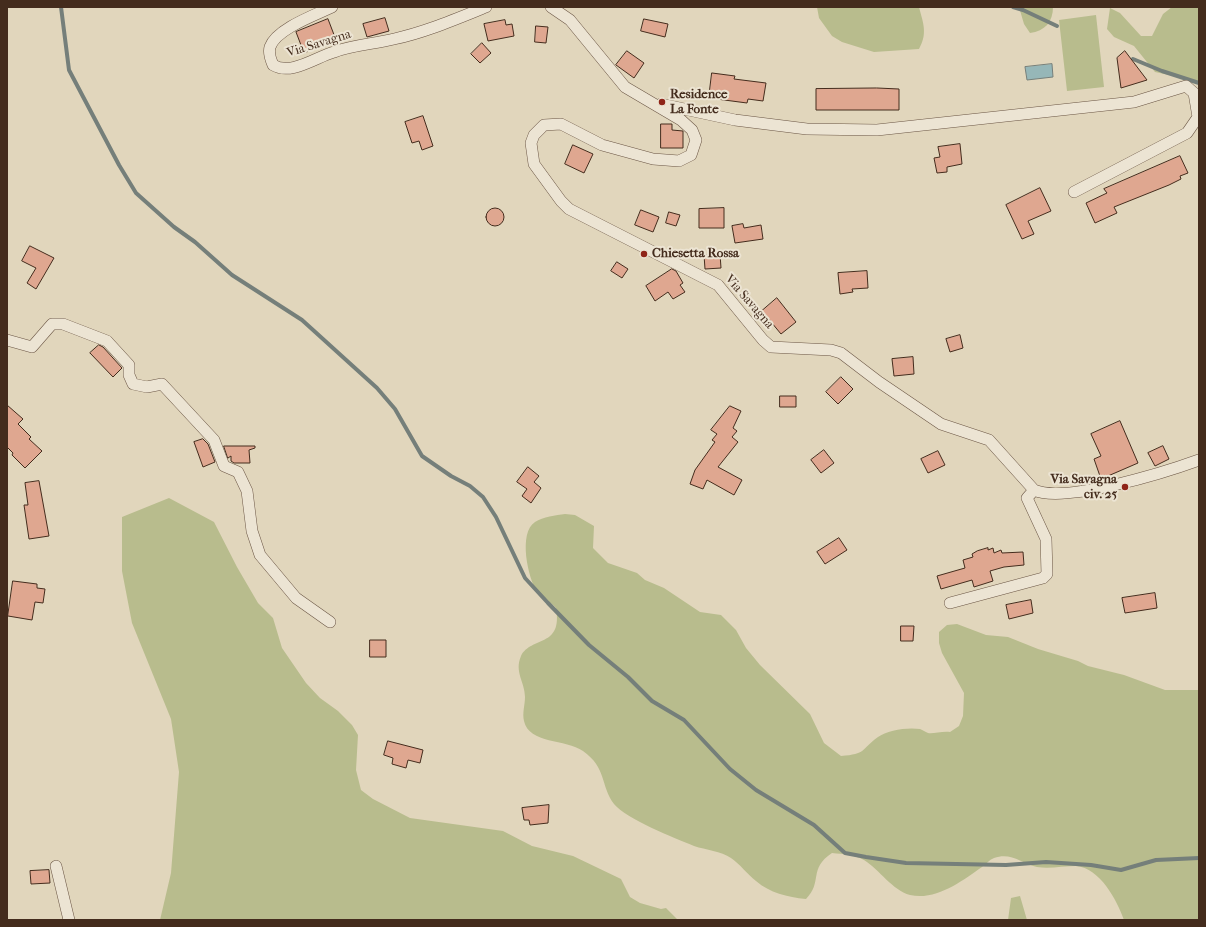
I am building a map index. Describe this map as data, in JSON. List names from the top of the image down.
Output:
{
  "streets": {
    "street": ["Via Savagna"]
  },
  "places": ["Residence La Fonte", "Chiesetta Rossa", "Via Savagna civ. 25"]
}
